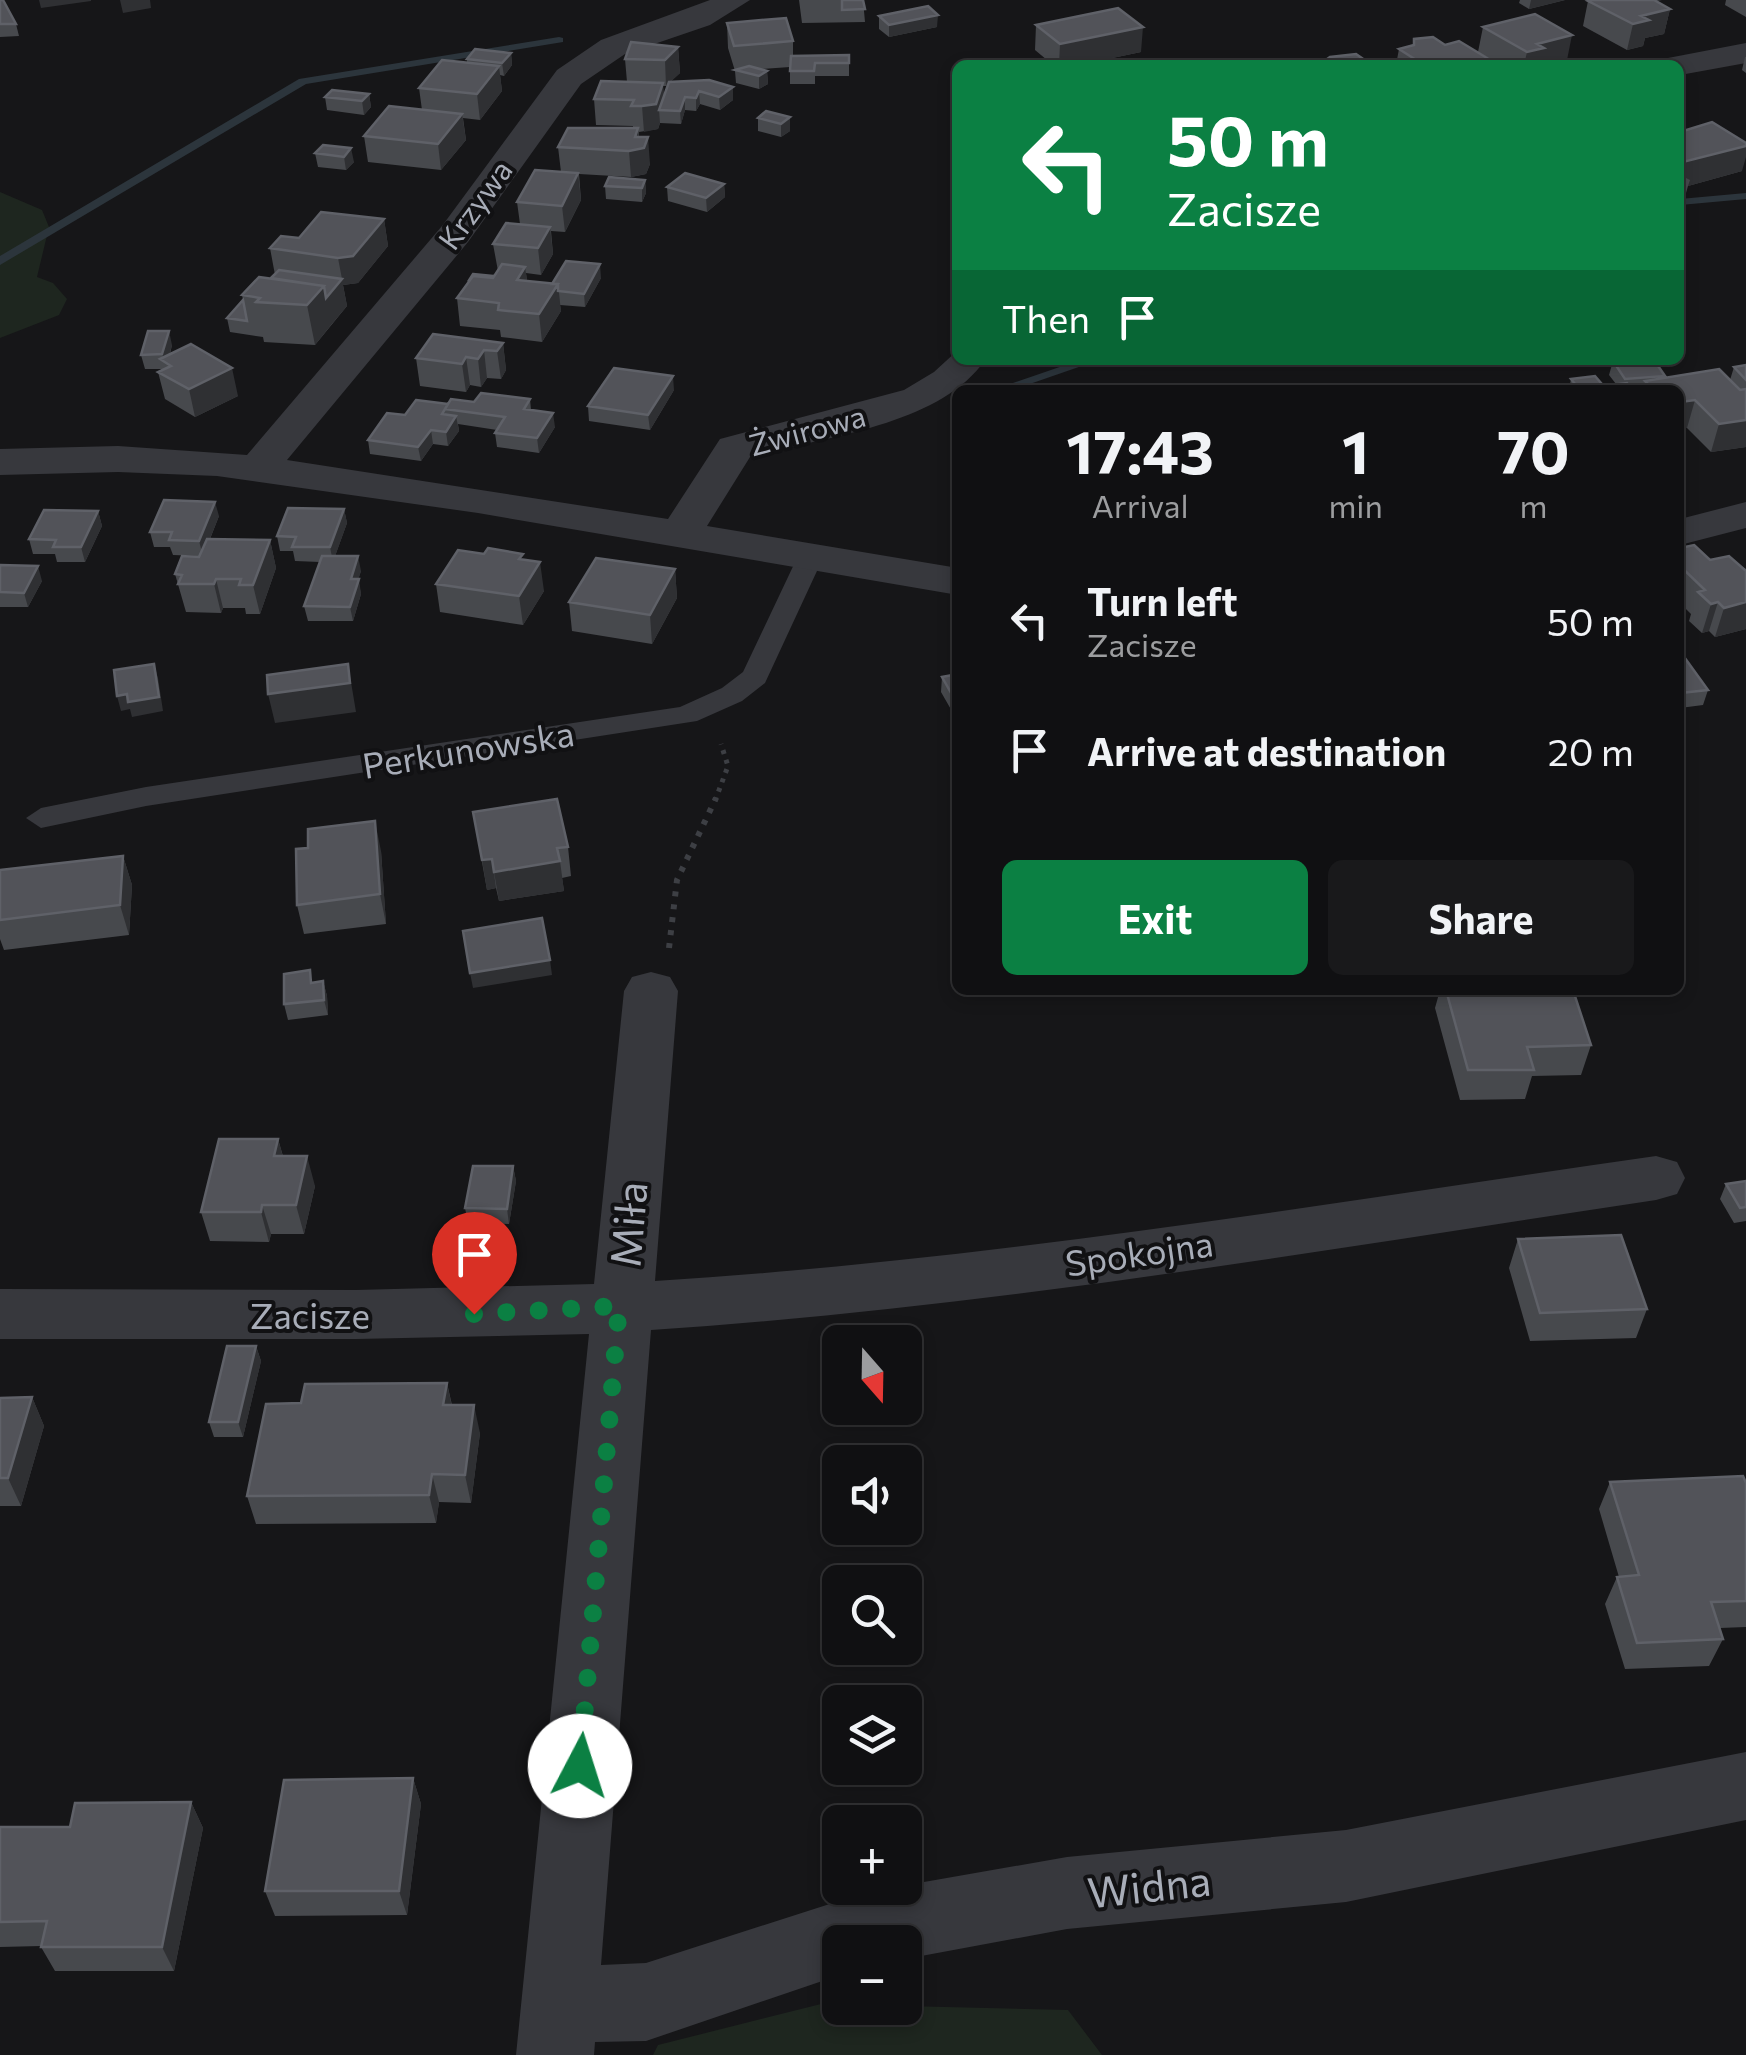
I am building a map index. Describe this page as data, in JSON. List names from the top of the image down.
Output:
{
  "streets": {
    "street": [
      "Krzywa",
      "Żwirowa",
      "Miła",
      "Spokojna",
      "Zacisze",
      "Widna"
    ],
    "lane": ["Perkunowska"]
  },
  "crossings": [
    ["Miła", "Spokojna"],
    ["Miła", "Zacisze"],
    ["Miła", "Widna"],
    ["Spokojna", "Zacisze"]
  ],
  "north": "bottom",
  "page": {
    "turn": ["50 m", "Zacisze"],
    "then": "Then",
    "eta": [
      "17:43",
      "Arrival",
      "1",
      "min",
      "70",
      "m"
    ],
    "list": [
      {
        "name": "Turn left",
        "note": "Zacisze",
        "value": "50 m"
      },
      {
        "name": "Arrive at destination",
        "value": "20 m"
      }
    ],
    "buttons": ["Exit", "Share"],
    "map_buttons": ["+", "−"]
  }
}
